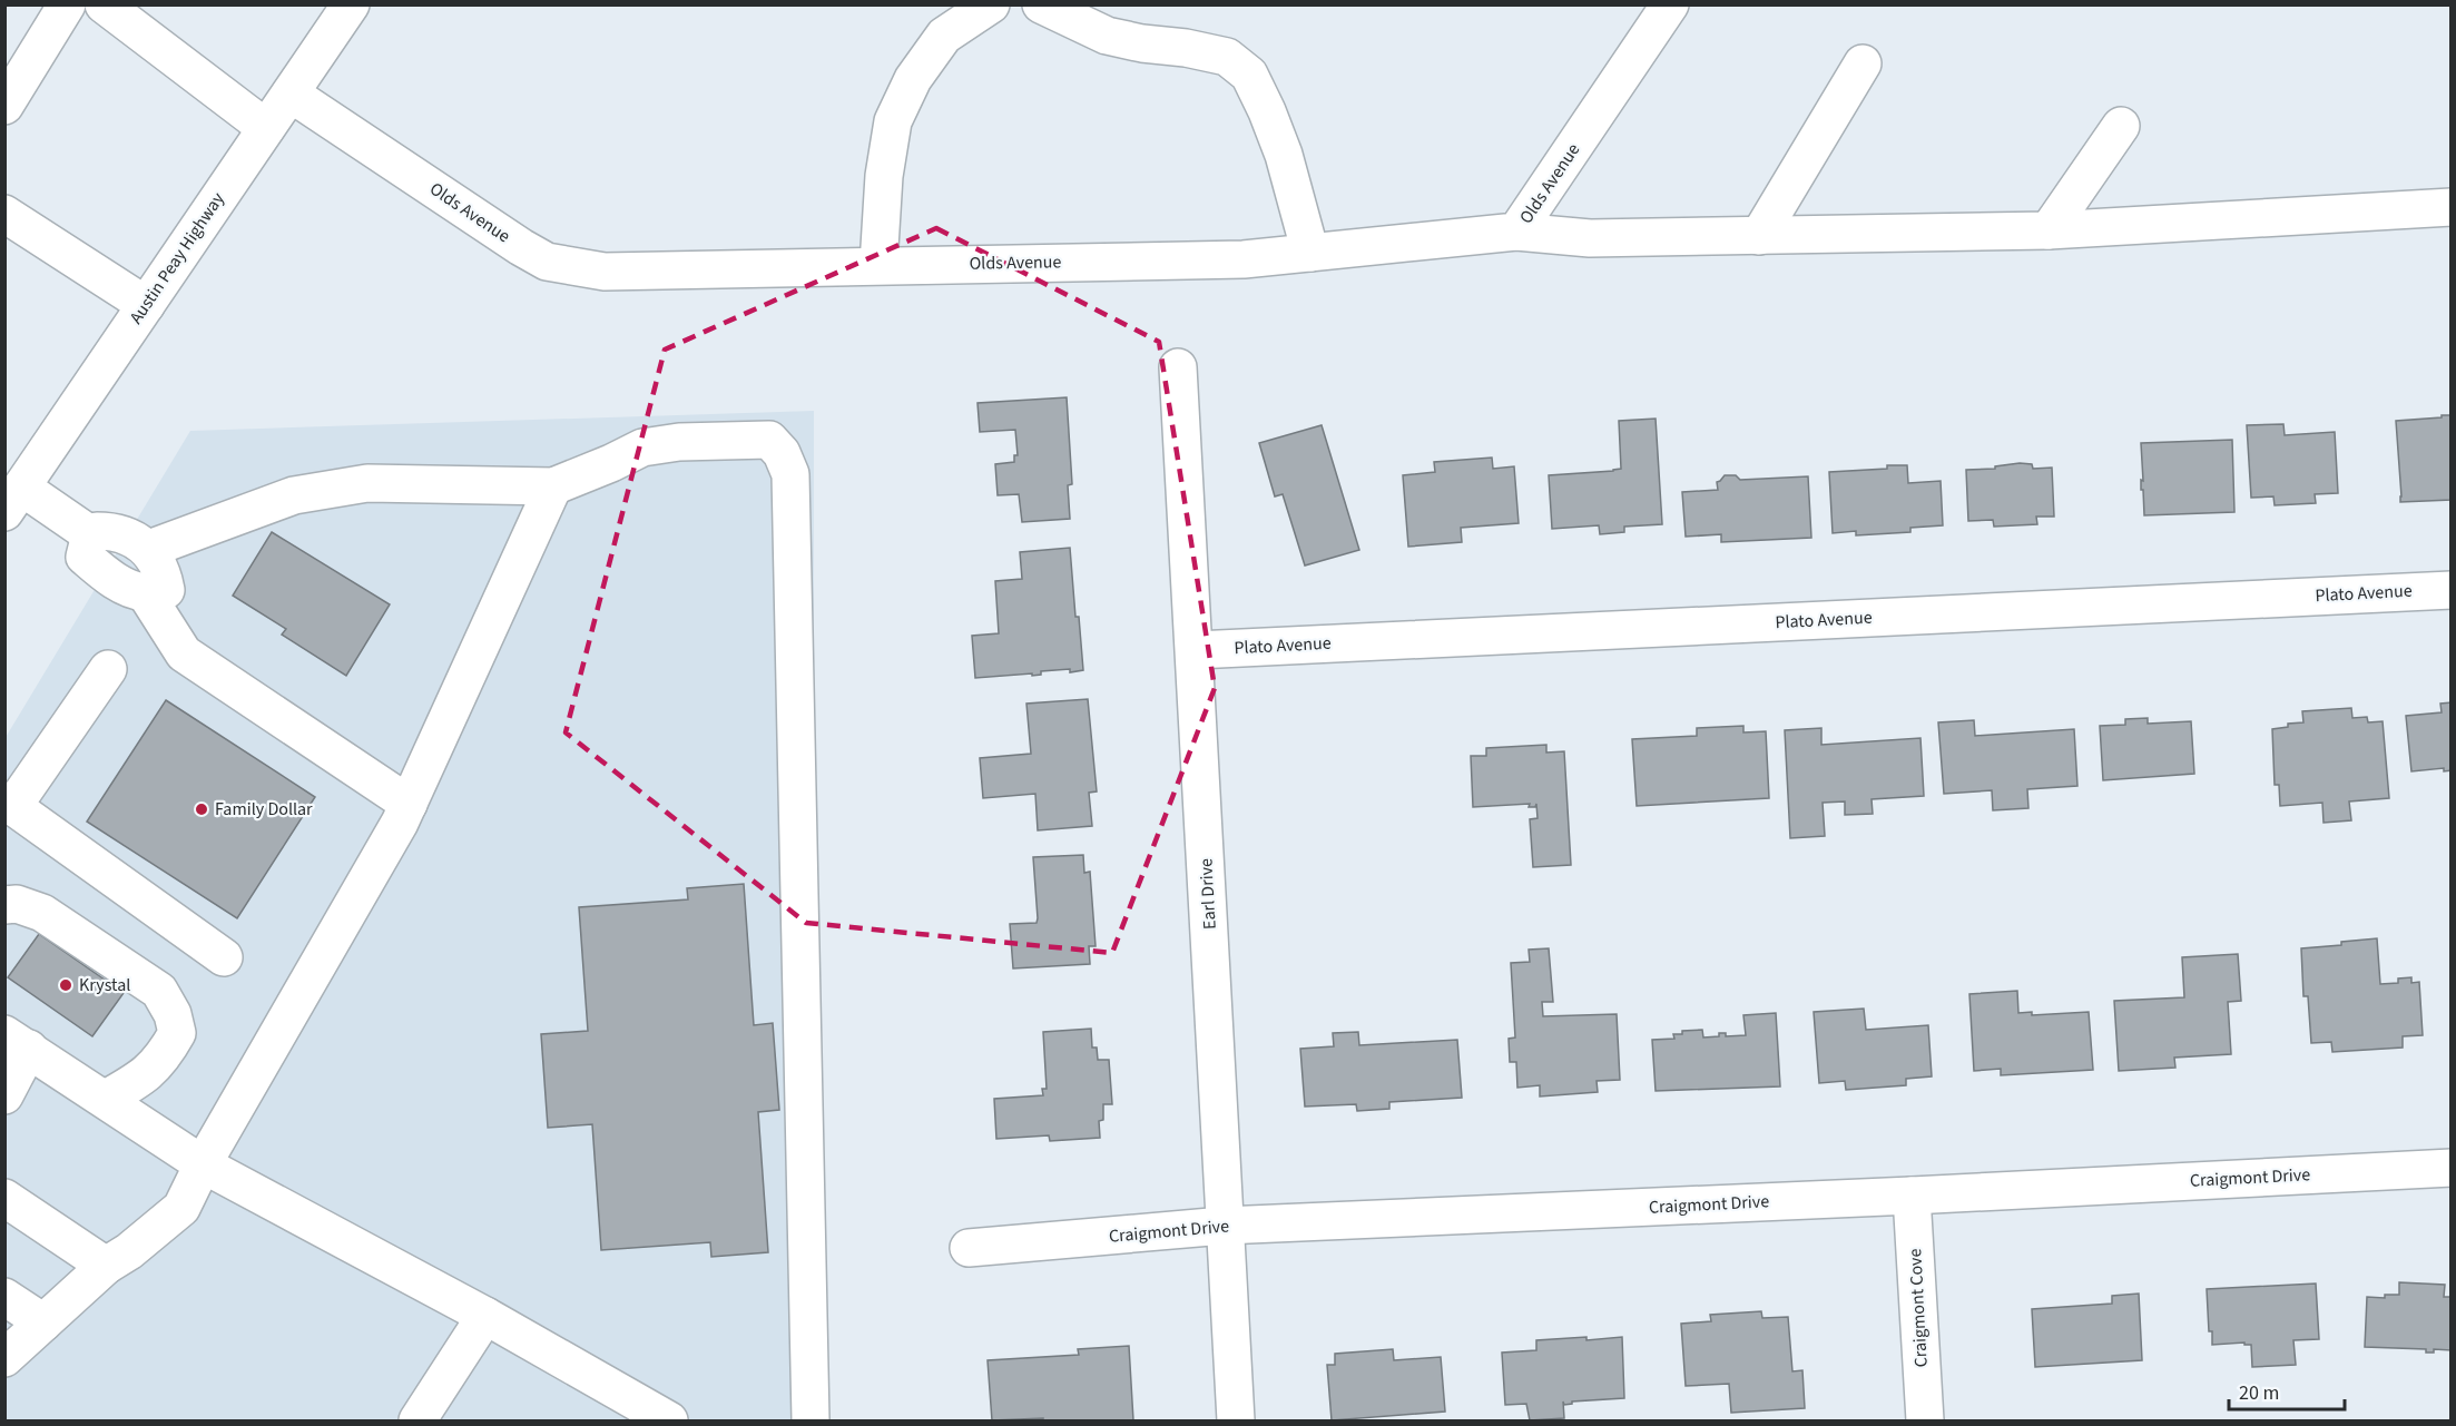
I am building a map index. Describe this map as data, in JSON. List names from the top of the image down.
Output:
{
  "streets": {
    "street": [
      "Olds Avenue",
      "Austin Peay Highway",
      "Plato Avenue",
      "Earl Drive",
      "Craigmont Drive",
      "Craigmont Cove"
    ]
  },
  "crossings": [
    ["Olds Avenue", "Austin Peay Highway"],
    ["Plato Avenue", "Earl Drive"],
    ["Earl Drive", "Craigmont Drive"],
    ["Craigmont Drive", "Craigmont Cove"]
  ],
  "places": ["Family Dollar", "Krystal"],
  "scale_bar": "20 m"
}
